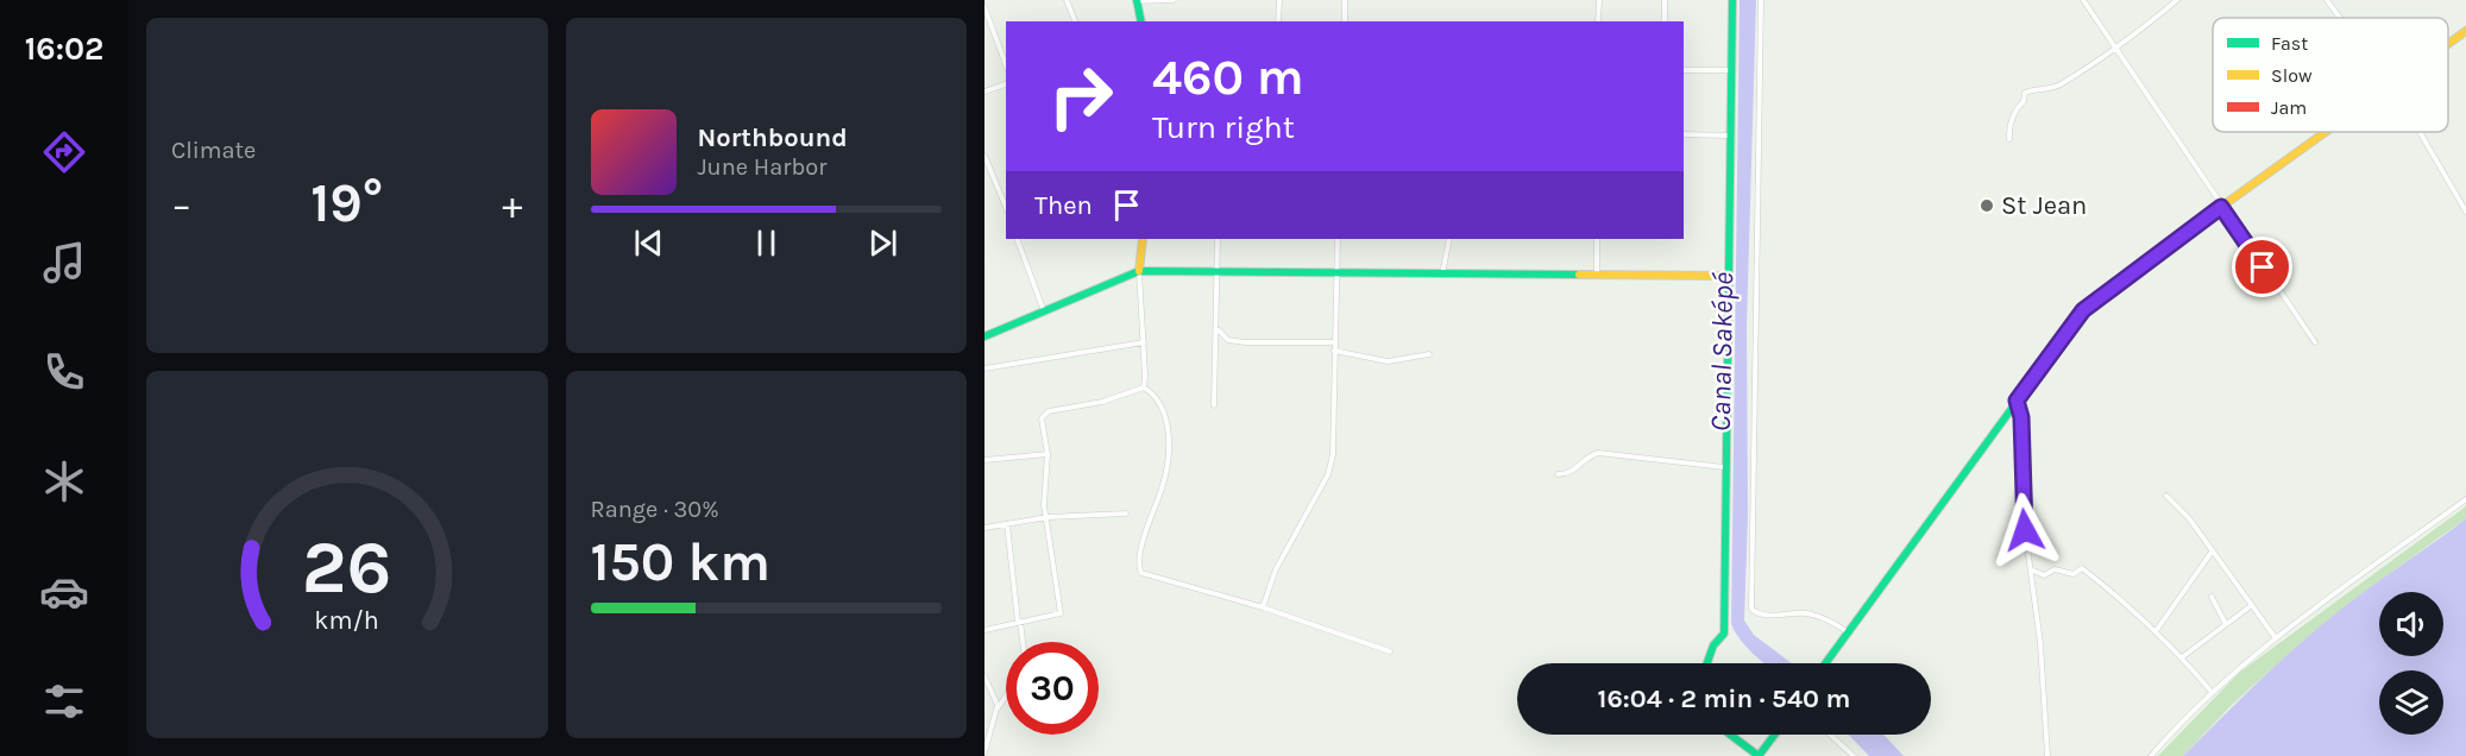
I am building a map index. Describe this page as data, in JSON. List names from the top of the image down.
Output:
{
  "water": ["Canal Saképé"],
  "places": ["St Jean"],
  "legend": ["Fast", "Slow", "Jam"],
  "page": {
    "tabs": "16:02",
    "tile": [
      "Climate",
      ["Range · 30%", "150 km"]
    ],
    "turn": ["460 m", "Turn right"],
    "song": ["Northbound", "June Harbor"],
    "then": "Then",
    "heat": ["−", "19°", "+"],
    "limit": "30",
    "trip": "16:04 · 2 min · 540 m",
    "gauge": ["26", "km/h"]
  }
}
